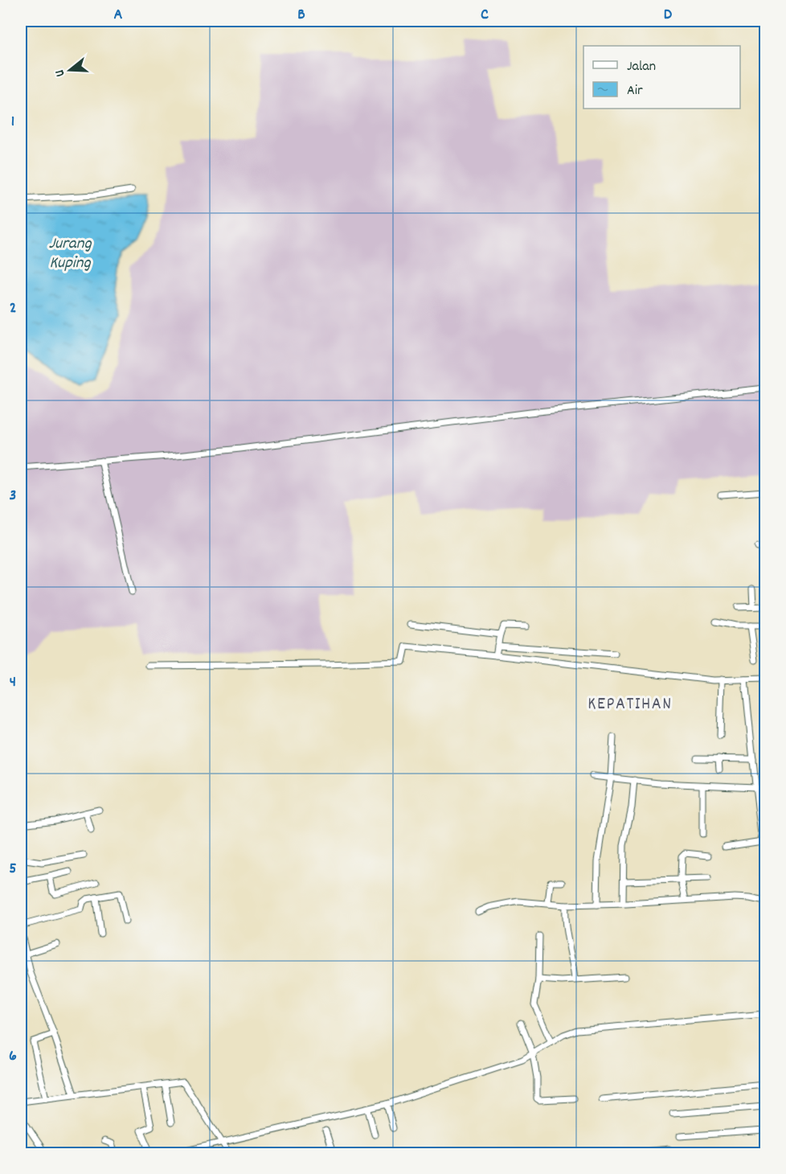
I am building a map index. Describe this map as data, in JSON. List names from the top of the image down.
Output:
{
  "districts": ["KEPATIHAN"],
  "water": ["Jurang Kuping"],
  "legend": ["Jalan", "Air"],
  "north": "left",
  "grid": {
    "columns": [
      "A",
      "B",
      "C",
      "D"
    ],
    "rows": [
      "1",
      "2",
      "3",
      "4",
      "5",
      "6"
    ]
  }
}
